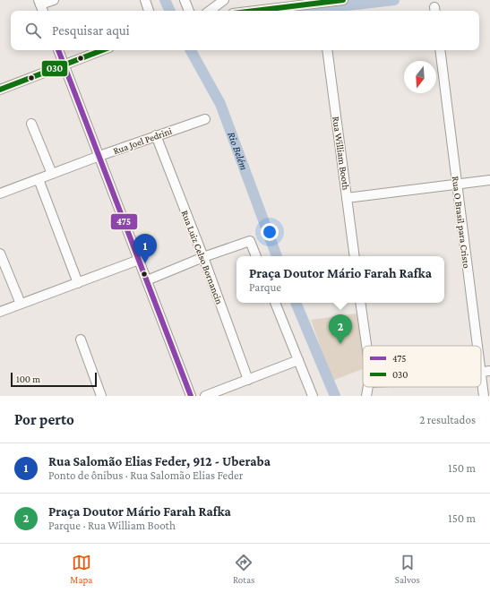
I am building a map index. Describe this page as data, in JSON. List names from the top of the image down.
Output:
{
  "streets": {
    "street": [
      "Rua Joel Pedrini",
      "Rua William Booth",
      "Rua O Brasil para Cristo",
      "Rua Luiz Celso Bornancin"
    ]
  },
  "crossings": [
    ["Rua Joel Pedrini", "Rua Luiz Celso Bornancin"]
  ],
  "water": ["Rio Belém"],
  "lines": ["transit line 030", "transit line 475"],
  "legend": ["475", "030"],
  "scale_bar": "100 m",
  "north": "bottom",
  "page": {
    "search": "Pesquisar aqui",
    "pins": ["1", "2"],
    "popup": ["Praça Doutor Mário Farah Rafka", "Parque"],
    "scale": "100 m",
    "heading": ["Por perto", "2 resultados"],
    "list": [
      {
        "mark": "1",
        "name": "Rua Salomão Elias Feder, 912 - Uberaba",
        "note": "Ponto de ônibus · Rua Salomão Elias Feder",
        "value": "150 m"
      },
      {
        "mark": "2",
        "name": "Praça Doutor Mário Farah Rafka",
        "note": "Parque · Rua William Booth",
        "value": "150 m"
      }
    ],
    "nav": ["Mapa", "Rotas", "Salvos"]
  }
}
